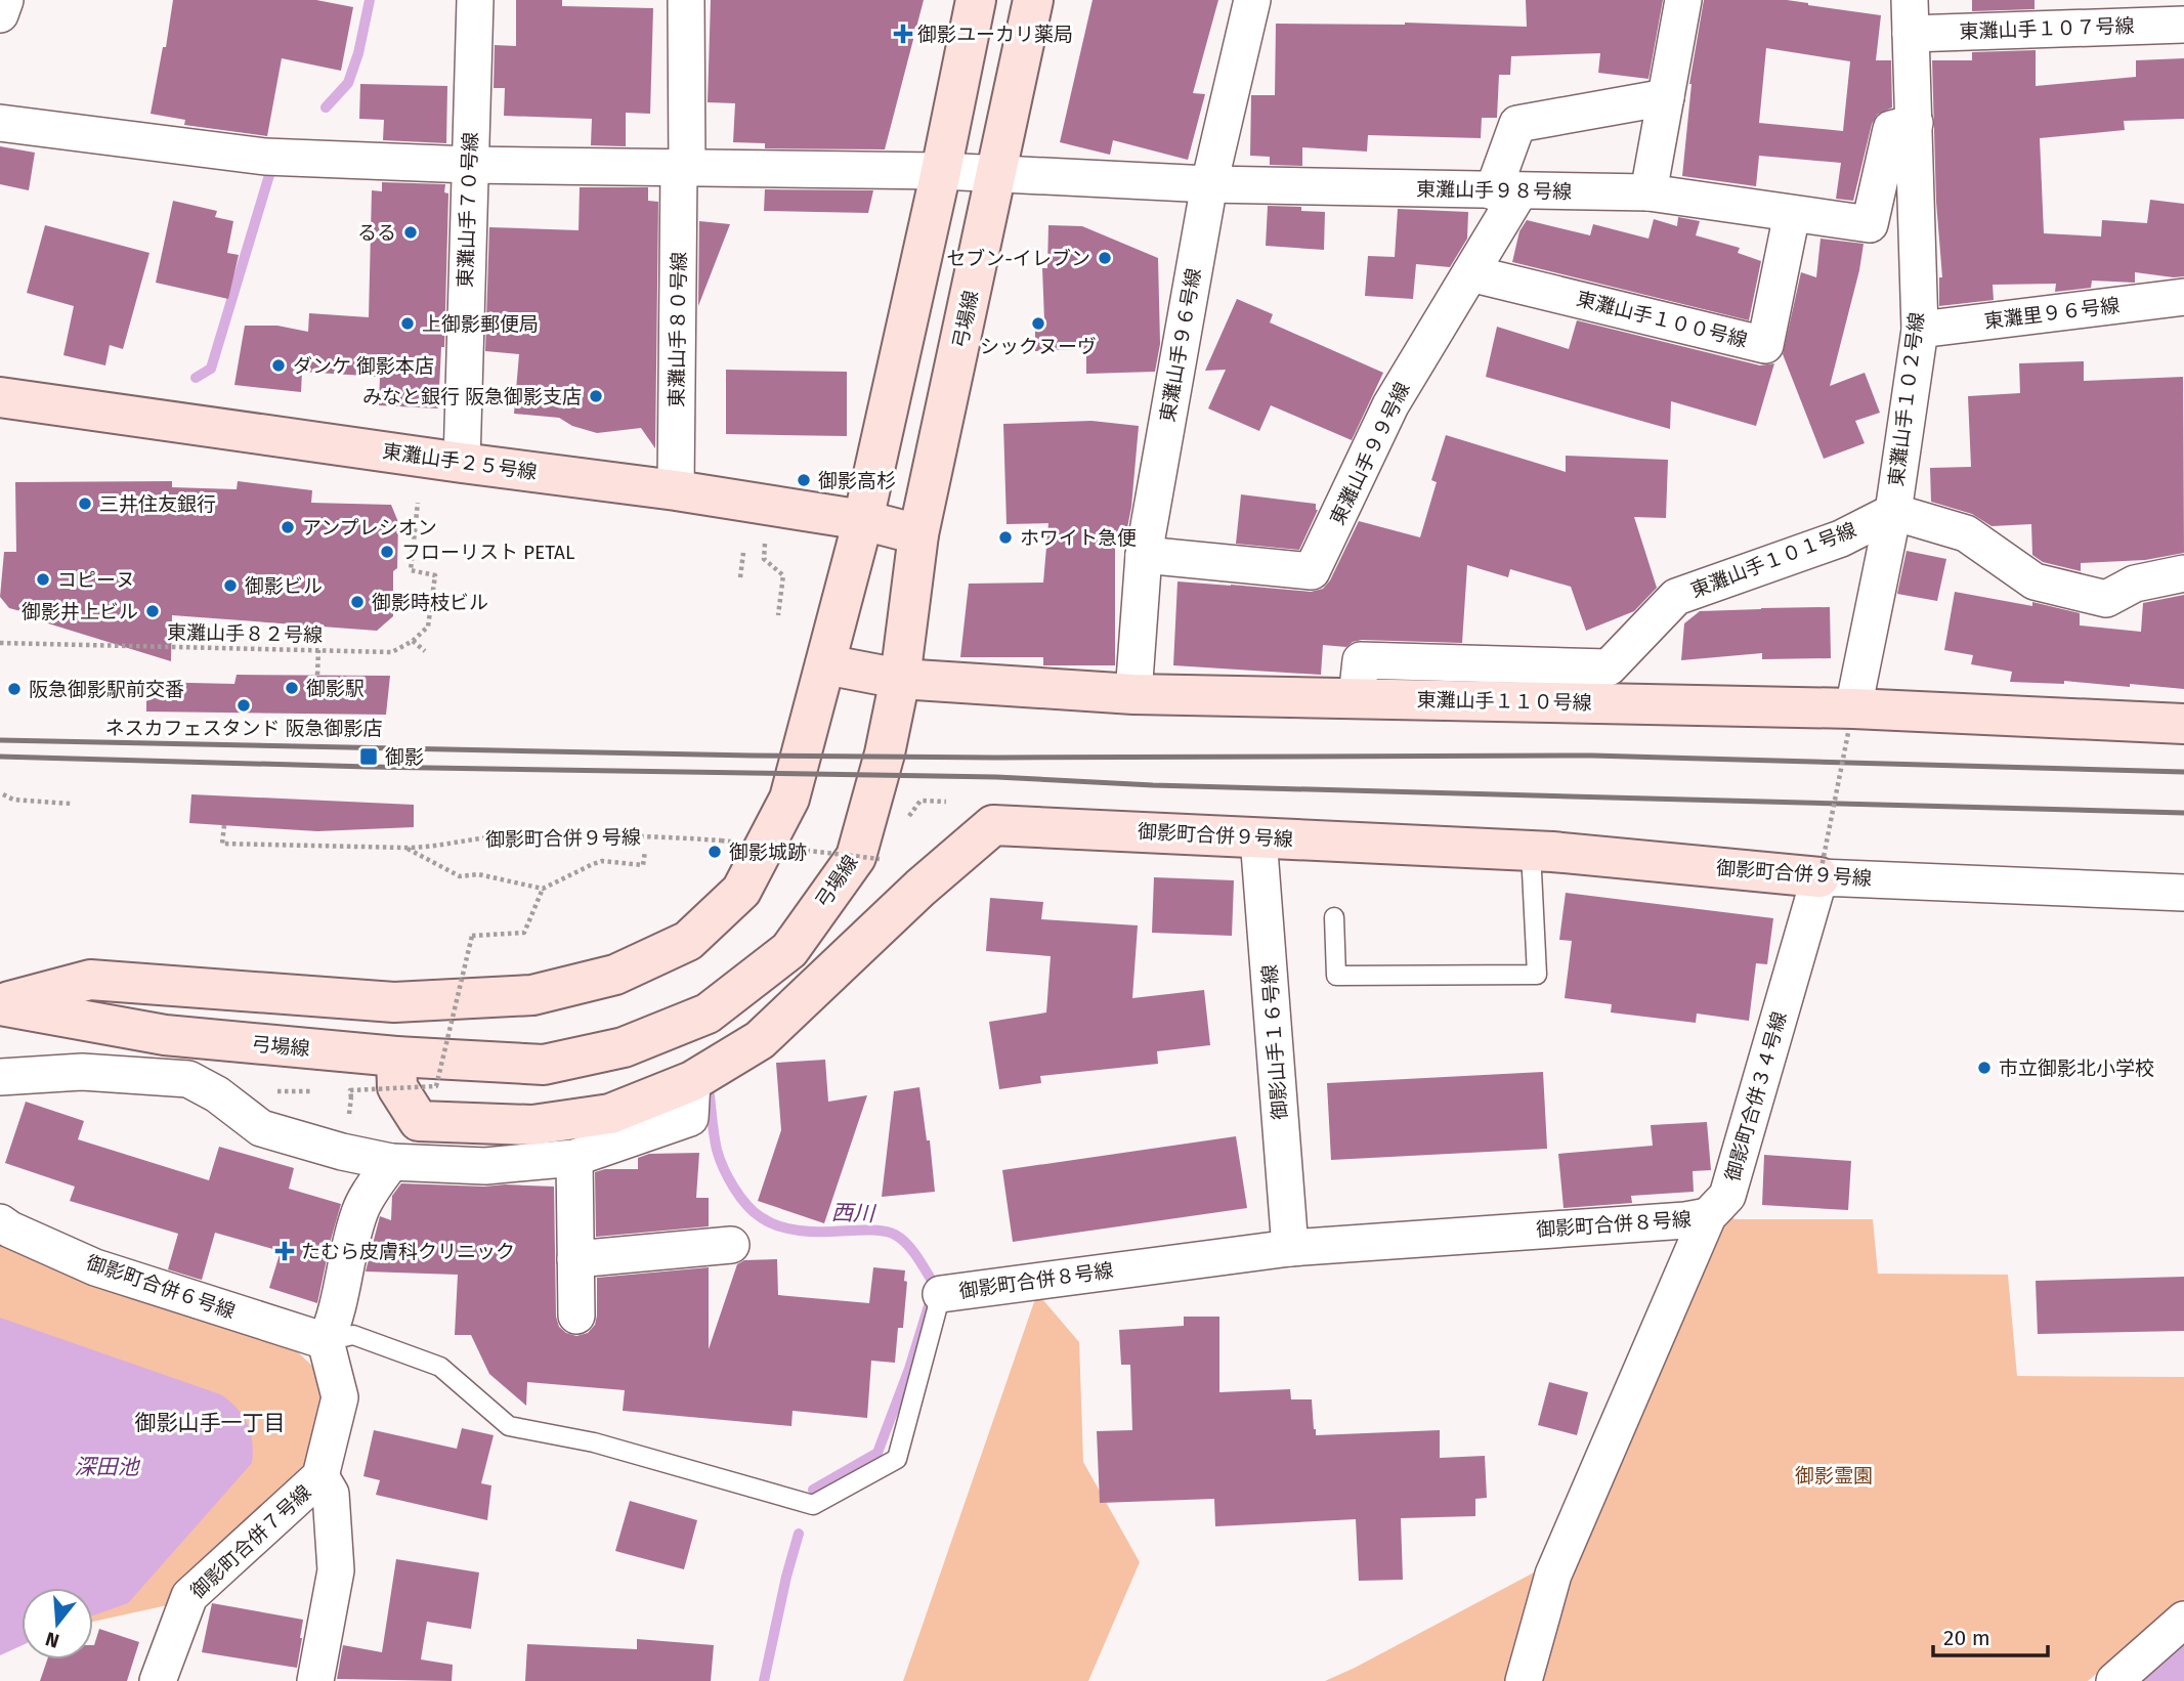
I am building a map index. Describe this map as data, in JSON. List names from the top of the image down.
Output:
{
  "streets": {
    "street": [
      "東灘山手１０７号線",
      "東灘山手９８号線",
      "東灘山手７０号線",
      "東灘里９６号線",
      "弓場線",
      "東灘山手１００号線",
      "東灘山手８０号線",
      "東灘山手９６号線",
      "東灘山手１０２号線",
      "東灘山手９９号線",
      "東灘山手２５号線",
      "東灘山手１０１号線",
      "東灘山手１１０号線",
      "御影町合併９号線",
      "御影山手１６号線",
      "御影町合併３４号線",
      "御影町合併８号線",
      "御影町合併６号線",
      "御影町合併７号線"
    ],
    "path": ["東灘山手８２号線"]
  },
  "crossings": [
    ["東灘山手１０７号線", "東灘山手１０２号線"],
    ["東灘山手９８号線", "東灘山手７０号線"],
    ["東灘山手９８号線", "弓場線"],
    ["東灘山手９８号線", "東灘山手１００号線"],
    ["東灘山手９８号線", "東灘山手８０号線"],
    ["東灘山手９８号線", "東灘山手９６号線"],
    ["東灘山手９８号線", "東灘山手１０２号線"],
    ["東灘山手９８号線", "東灘山手９９号線"],
    ["東灘山手７０号線", "東灘山手２５号線"],
    ["東灘里９６号線", "東灘山手１０２号線"],
    ["弓場線", "東灘山手２５号線"],
    ["弓場線", "東灘山手１１０号線"],
    ["弓場線", "御影町合併９号線"],
    ["東灘山手１００号線", "東灘山手９９号線"],
    ["東灘山手８０号線", "東灘山手２５号線"],
    ["東灘山手９６号線", "東灘山手９９号線"],
    ["東灘山手９６号線", "東灘山手１１０号線"],
    ["東灘山手１０２号線", "東灘山手１０１号線"],
    ["東灘山手１０２号線", "東灘山手１１０号線"],
    ["東灘山手１０１号線", "東灘山手１１０号線"],
    ["御影町合併９号線", "御影山手１６号線"],
    ["御影町合併９号線", "御影町合併３４号線"],
    ["御影山手１６号線", "御影町合併８号線"],
    ["御影町合併３４号線", "御影町合併８号線"],
    ["御影町合併８号線", "御影町合併６号線"],
    ["御影町合併８号線", "御影町合併７号線"],
    ["御影町合併６号線", "御影町合併７号線"]
  ],
  "districts": ["御影山手一丁目"],
  "water": ["西川", "深田池"],
  "parks": ["御影霊園"],
  "places": {
    "health": ["御影ユーカリ薬局", "たむら皮膚科クリニック"],
    "other": [
      "るる",
      "セブン-イレブン",
      "上御影郵便局",
      "シックヌーヴ",
      "ダンケ 御影本店",
      "みなと銀行 阪急御影支店",
      "御影高杉",
      "三井住友銀行",
      "アンプレシオン",
      "ホワイト急便",
      "フローリスト PETAL",
      "コピーヌ",
      "御影ビル",
      "御影時枝ビル",
      "御影井上ビル",
      "御影駅",
      "阪急御影駅前交番",
      "ネスカフェスタンド 阪急御影店",
      "御影城跡",
      "市立御影北小学校"
    ],
    "transit": ["御影"]
  },
  "scale_bar": "20 m",
  "north": "bottom"
}
